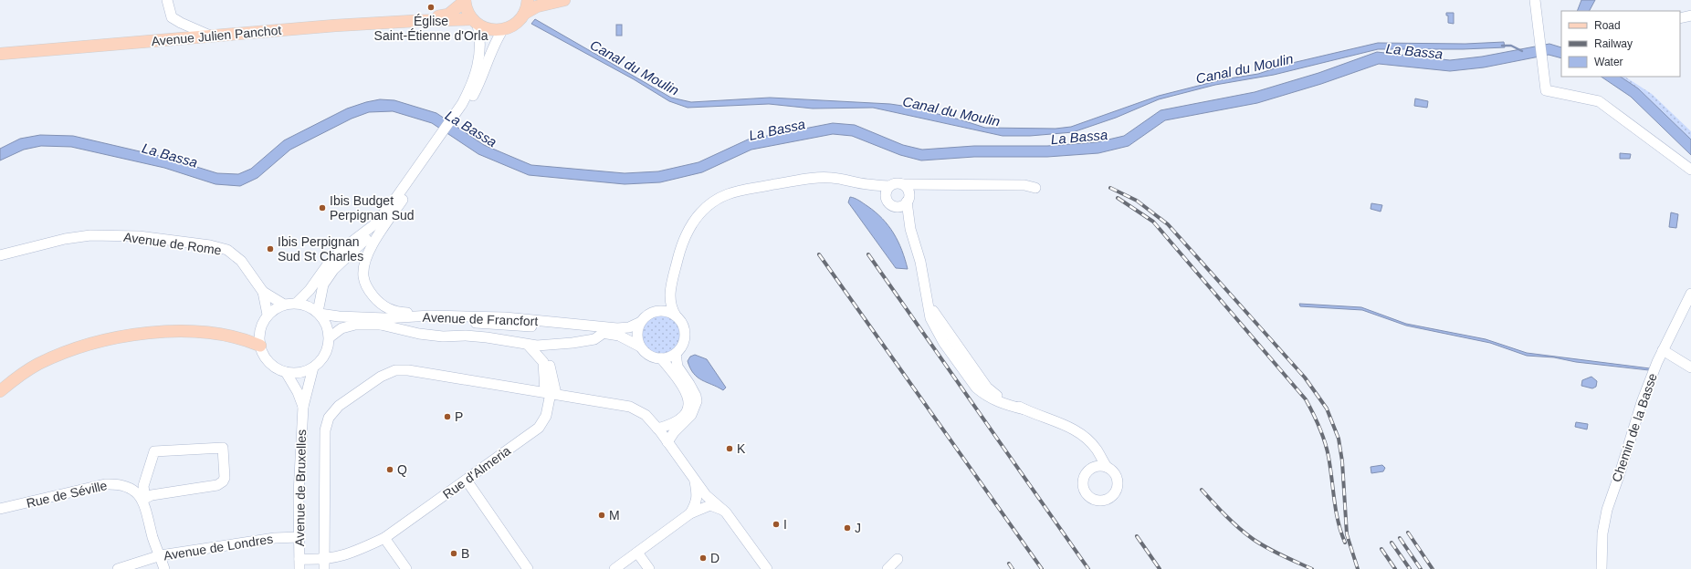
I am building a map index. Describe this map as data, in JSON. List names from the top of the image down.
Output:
{
  "streets": {
    "main road": ["Avenue Julien Panchot"],
    "street": [
      "Avenue de Rome",
      "Avenue de Francfort",
      "Chemin de la Basse",
      "Rue d'Almeria",
      "Avenue de Bruxelles",
      "Rue de Séville",
      "Avenue de Londres"
    ]
  },
  "crossings": [
    ["Avenue de Rome", "Avenue de Francfort"],
    ["Avenue de Rome", "Avenue de Bruxelles"],
    ["Avenue de Francfort", "Avenue de Bruxelles"],
    ["Rue d'Almeria", "Avenue de Bruxelles"],
    ["Avenue de Bruxelles", "Avenue de Londres"],
    ["Rue de Séville", "Avenue de Londres"]
  ],
  "water": ["La Bassa", "Canal du Moulin"],
  "places": [
    "Église Saint-Étienne d'Orla",
    "Ibis Budget Perpignan Sud",
    "Ibis Perpignan Sud St Charles",
    "P",
    "K",
    "Q",
    "M",
    "I",
    "J",
    "B",
    "D"
  ],
  "legend": ["Road", "Railway", "Water"]
}
